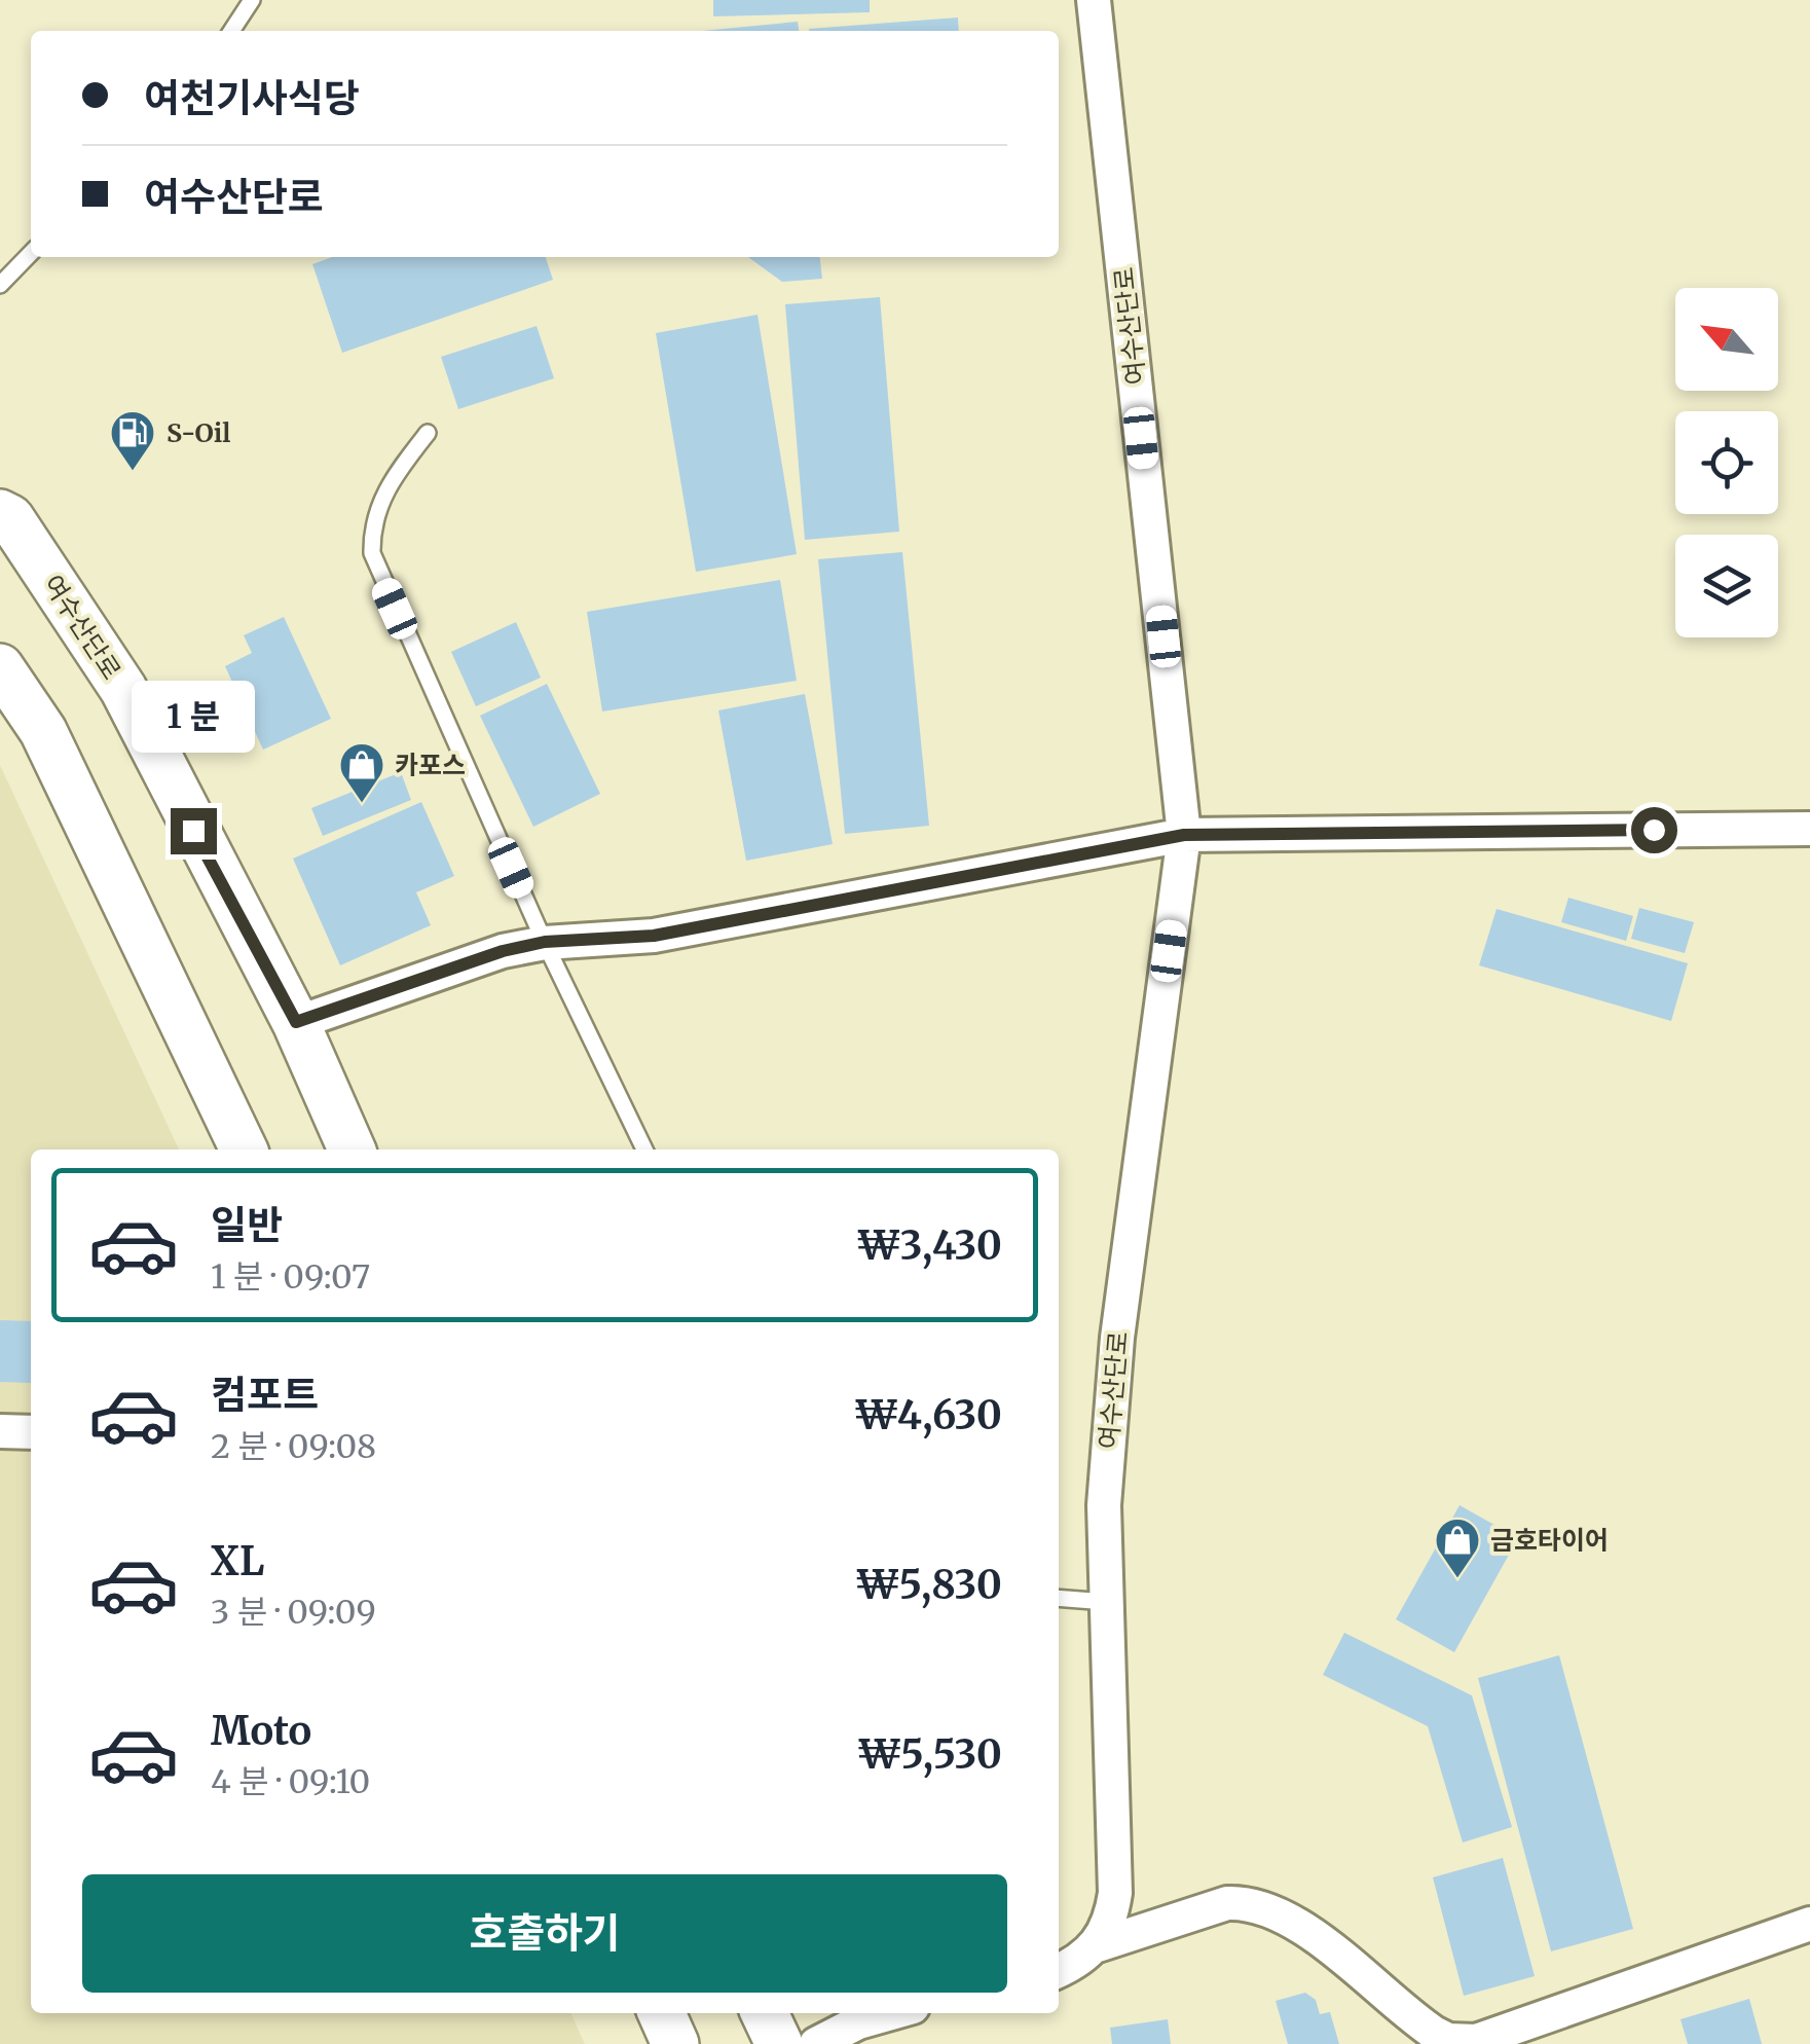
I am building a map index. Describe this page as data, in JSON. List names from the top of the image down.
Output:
{
  "streets": {
    "street": ["여수산단로"]
  },
  "places": {
    "fuel station": ["S-Oil"],
    "shop": ["카포스", "금호타이어"]
  },
  "north": "top left",
  "page": {
    "banner": ["여천기사식당", "여수산단로"],
    "bubble": "1 분",
    "list": [
      {
        "name": "일반",
        "note": "1 분 · 09:07",
        "value": "₩3,430"
      },
      {
        "name": "컴포트",
        "note": "2 분 · 09:08",
        "value": "₩4,630"
      },
      {
        "name": "XL",
        "note": "3 분 · 09:09",
        "value": "₩5,830"
      },
      {
        "name": "Moto",
        "note": "4 분 · 09:10",
        "value": "₩5,530"
      }
    ],
    "buttons": "호출하기"
  }
}
